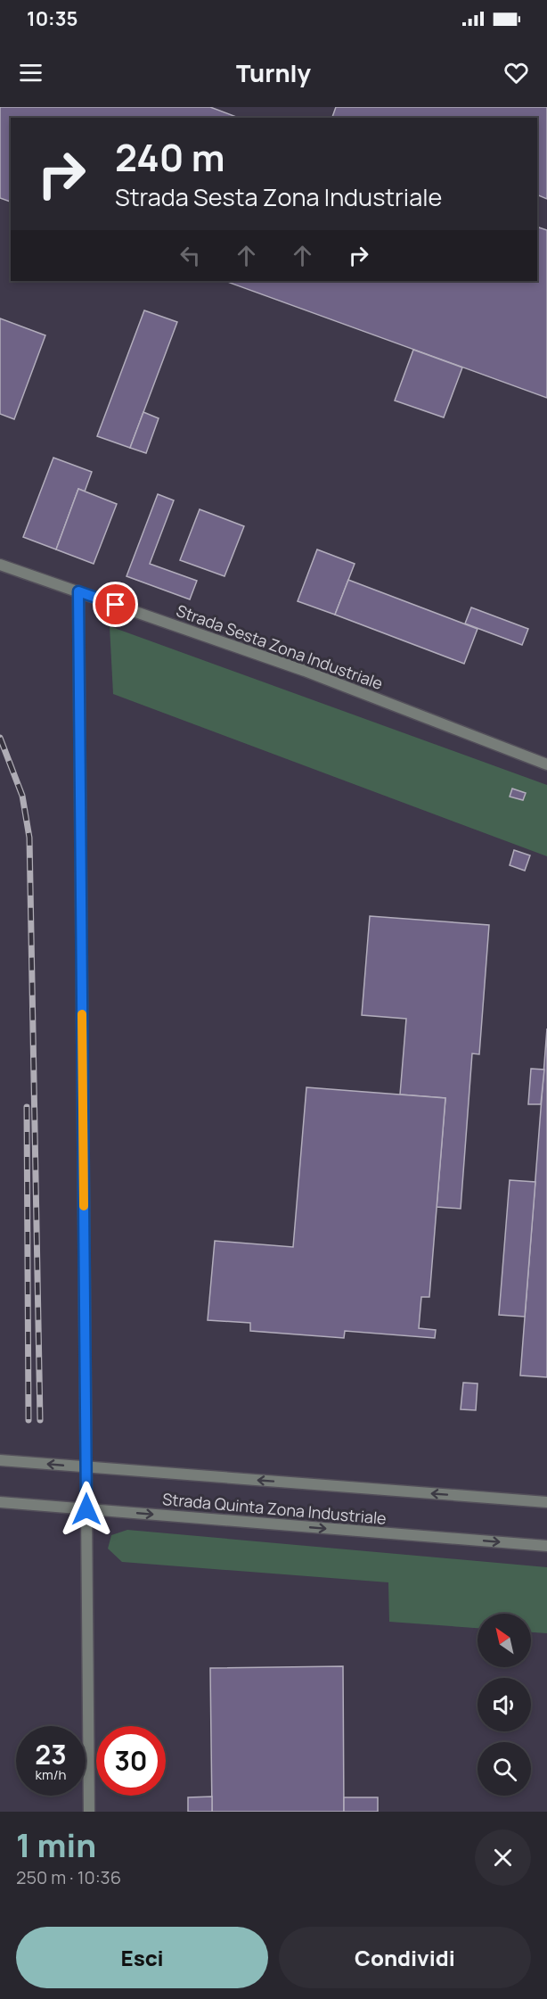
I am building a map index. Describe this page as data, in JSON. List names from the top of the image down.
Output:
{
  "streets": {
    "street": ["Strada Sesta Zona Industriale", "Strada Quinta Zona Industriale"]
  },
  "north": "top left",
  "page": {
    "status": "10:35",
    "header": "Turnly",
    "turn": ["240 m", "Strada Sesta Zona Industriale"],
    "speed": "23 km/h",
    "limit": "30",
    "heading": ["1 min", "250 m · 10:36"],
    "buttons": ["Esci", "Condividi"]
  }
}
